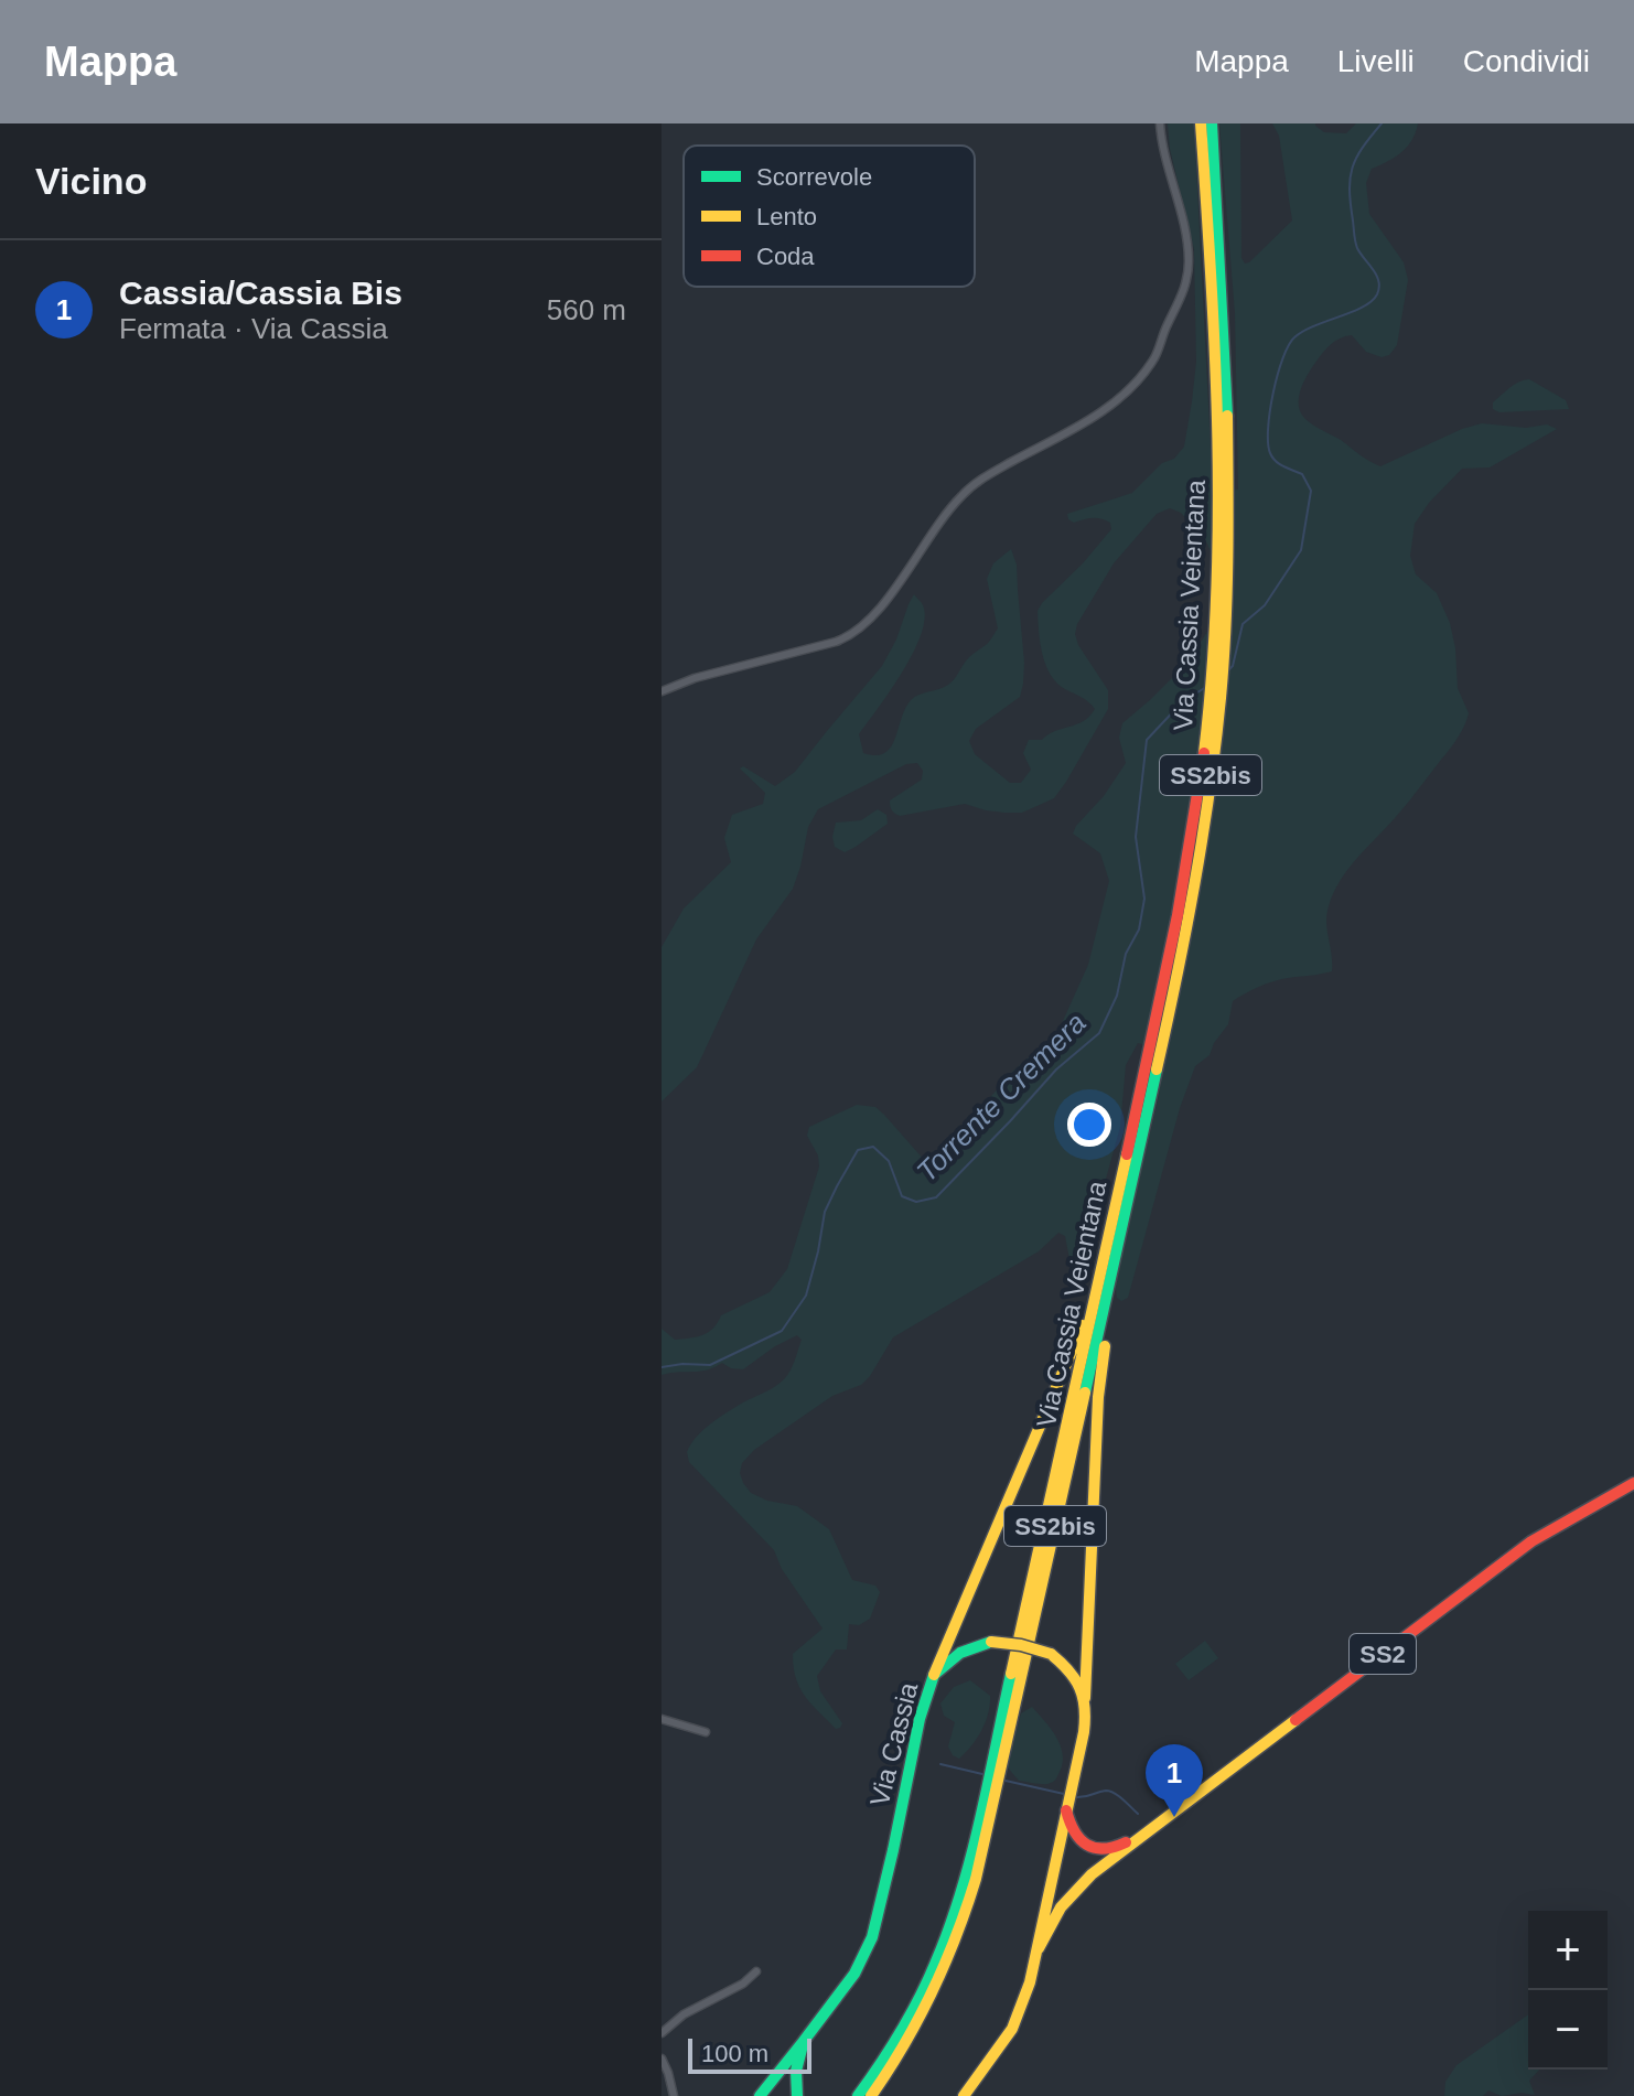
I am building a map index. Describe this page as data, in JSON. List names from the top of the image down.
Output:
{
  "streets": {
    "main road": [
      "Via Cassia Veientana",
      "SS2bis",
      "SS2",
      "Via Cassia"
    ]
  },
  "crossings": [
    ["SS2", "Via Cassia"]
  ],
  "water": ["Torrente Cremera"],
  "legend": ["Scorrevole", "Lento", "Coda"],
  "scale_bar": "100 m",
  "page": {
    "header": "Mappa",
    "nav": ["Mappa", "Livelli", "Condividi"],
    "heading": "Vicino",
    "list": [
      {
        "mark": "1",
        "name": "Cassia/Cassia Bis",
        "note": "Fermata · Via Cassia",
        "value": "560 m"
      }
    ],
    "pins": "1",
    "map_buttons": ["+", "−"],
    "scale": "100 m"
  }
}
